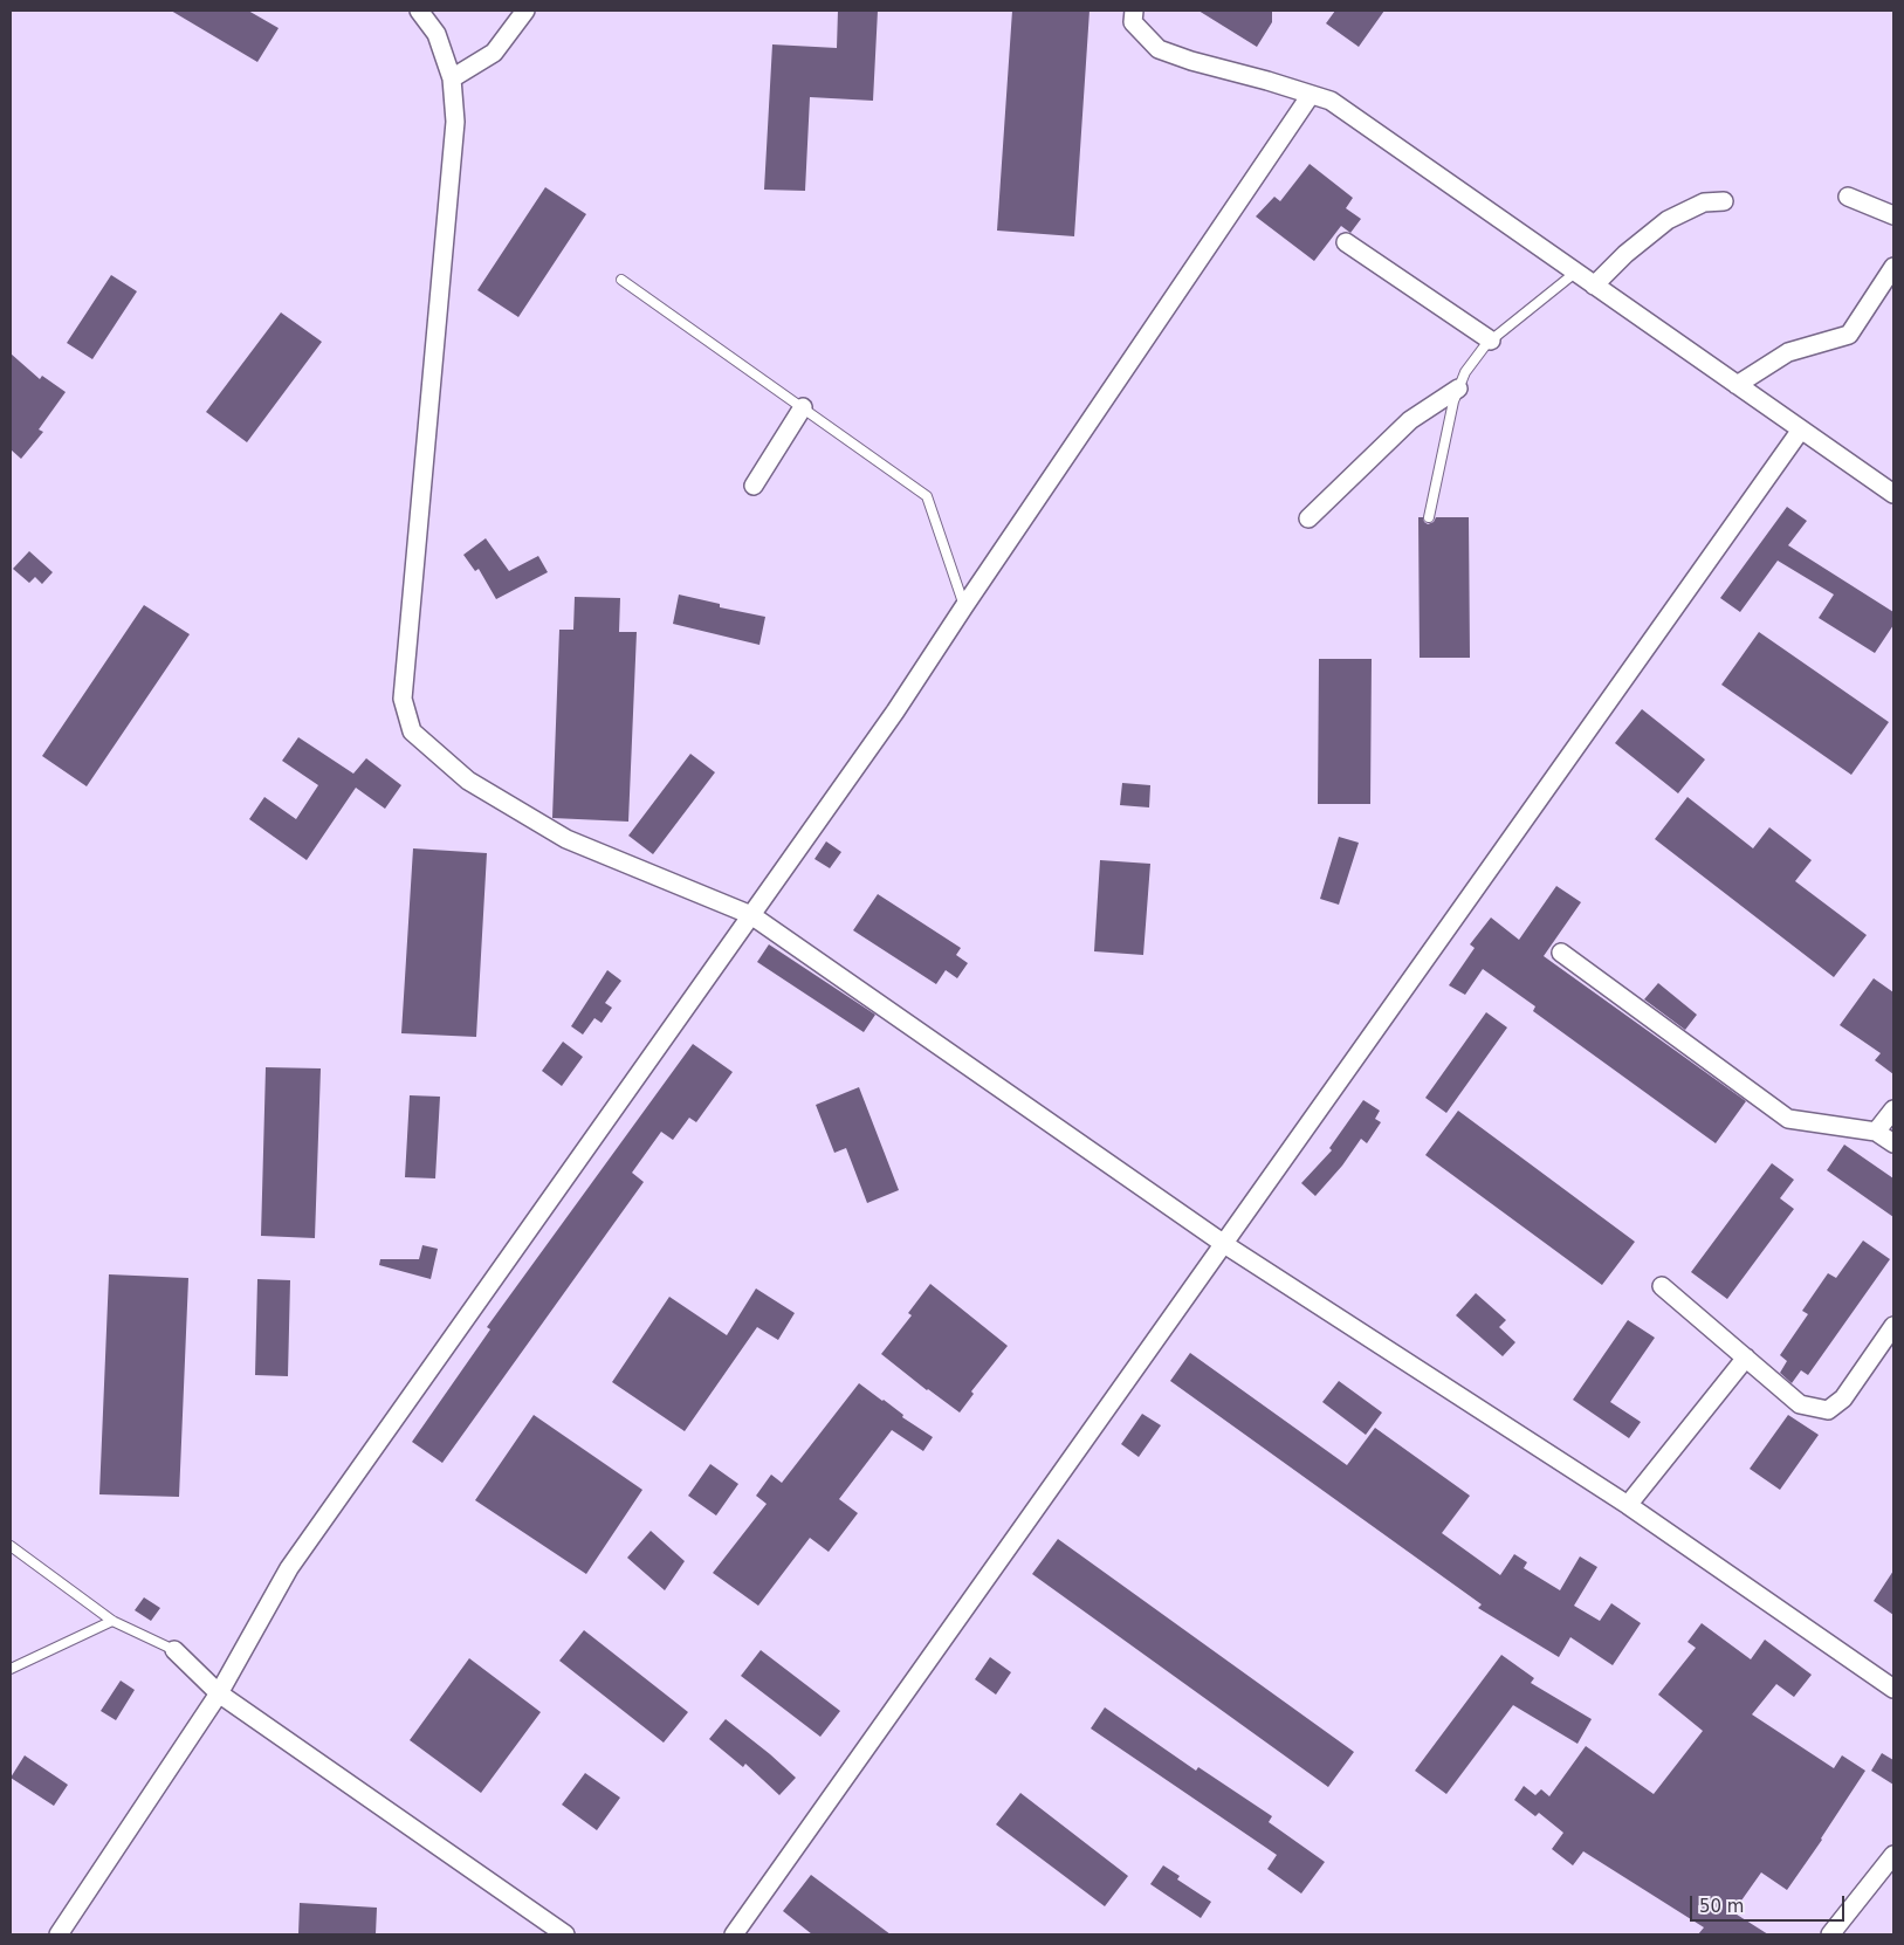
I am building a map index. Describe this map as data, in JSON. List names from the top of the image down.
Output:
{
  "scale_bar": "50 m"
}
